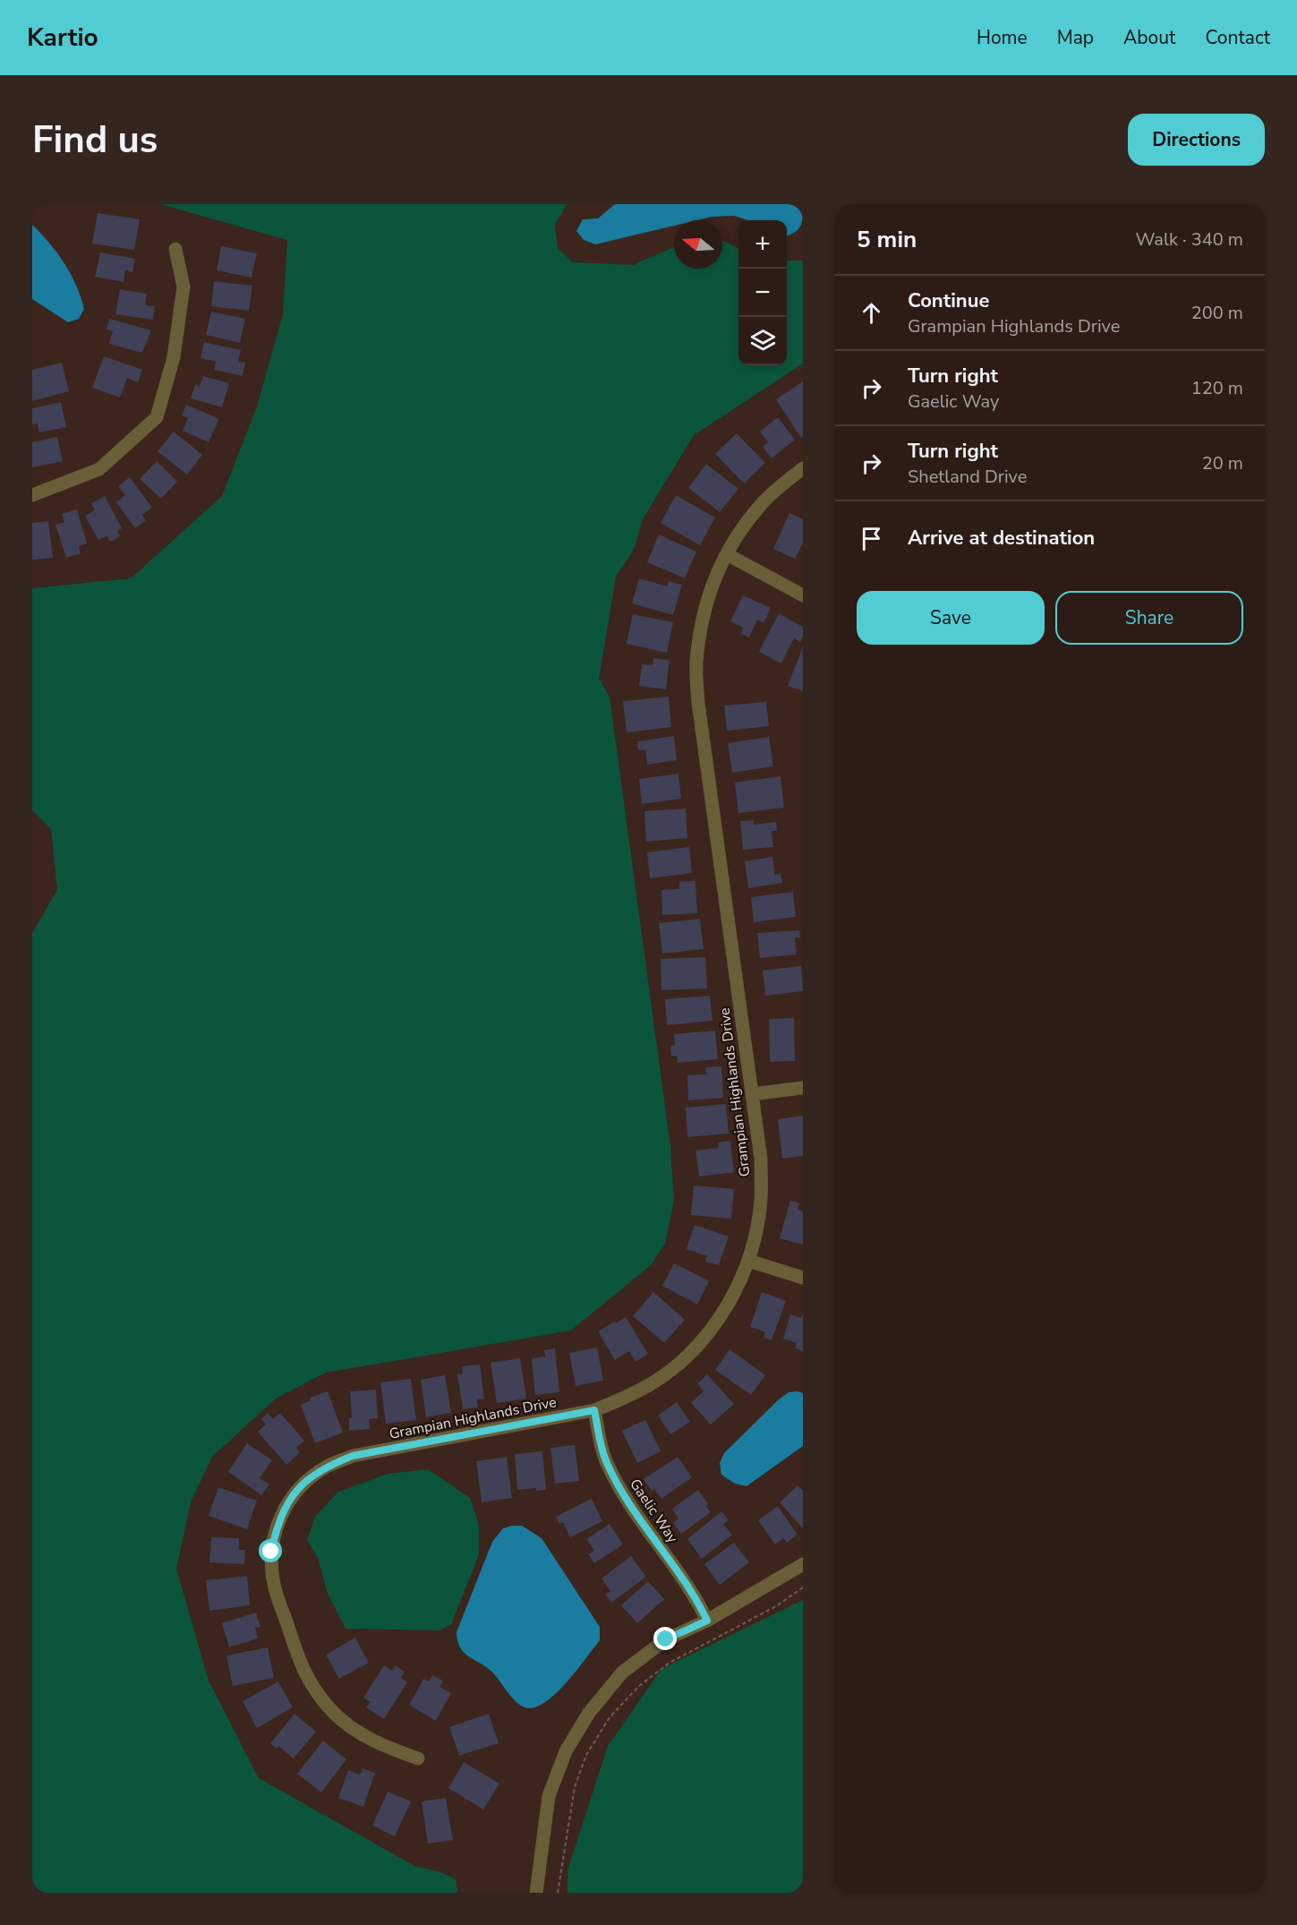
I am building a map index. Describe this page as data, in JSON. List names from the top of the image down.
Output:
{
  "streets": {
    "street": ["Grampian Highlands Drive", "Gaelic Way"]
  },
  "crossings": [
    ["Grampian Highlands Drive", "Gaelic Way"]
  ],
  "north": "left",
  "page": {
    "header": "Kartio",
    "nav": [
      "Home",
      "Map",
      "About",
      "Contact"
    ],
    "buttons": [
      "Directions",
      ["Save", "Share"]
    ],
    "title": "Find us",
    "heading": ["5 min", "Walk · 340 m"],
    "map_buttons": ["+", "−"],
    "list": [
      ["Continue", "Grampian Highlands Drive", "200 m"],
      ["Turn right", "Gaelic Way", "120 m"],
      ["Turn right", "Shetland Drive", "20 m"],
      "Arrive at destination"
    ]
  }
}
